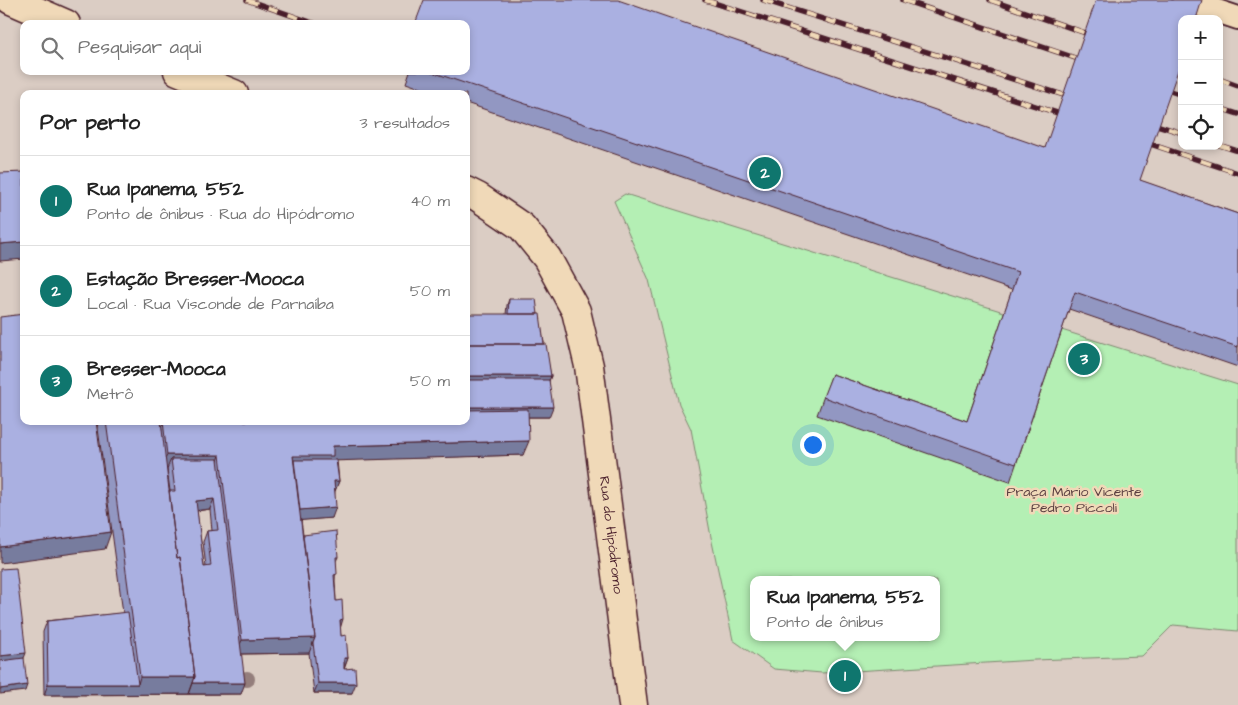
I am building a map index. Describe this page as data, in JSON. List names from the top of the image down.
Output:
{
  "streets": {
    "street": ["Rua do Hipódromo"]
  },
  "parks": ["Praça Mário Vicente Pedro Piccoli"],
  "page": {
    "map_buttons": ["+", "−"],
    "search": "Pesquisar aqui",
    "heading": ["Por perto", "3 resultados"],
    "pins": ["2", "3", "1"],
    "list": [
      {
        "mark": "1",
        "name": "Rua Ipanema, 552",
        "note": "Ponto de ônibus · Rua do Hipódromo",
        "value": "40 m"
      },
      {
        "mark": "2",
        "name": "Estação Bresser-Mooca",
        "note": "Local · Rua Visconde de Parnaíba",
        "value": "50 m"
      },
      {
        "mark": "3",
        "name": "Bresser-Mooca",
        "note": "Metrô",
        "value": "50 m"
      }
    ],
    "popup": ["Rua Ipanema, 552", "Ponto de ônibus"]
  }
}
